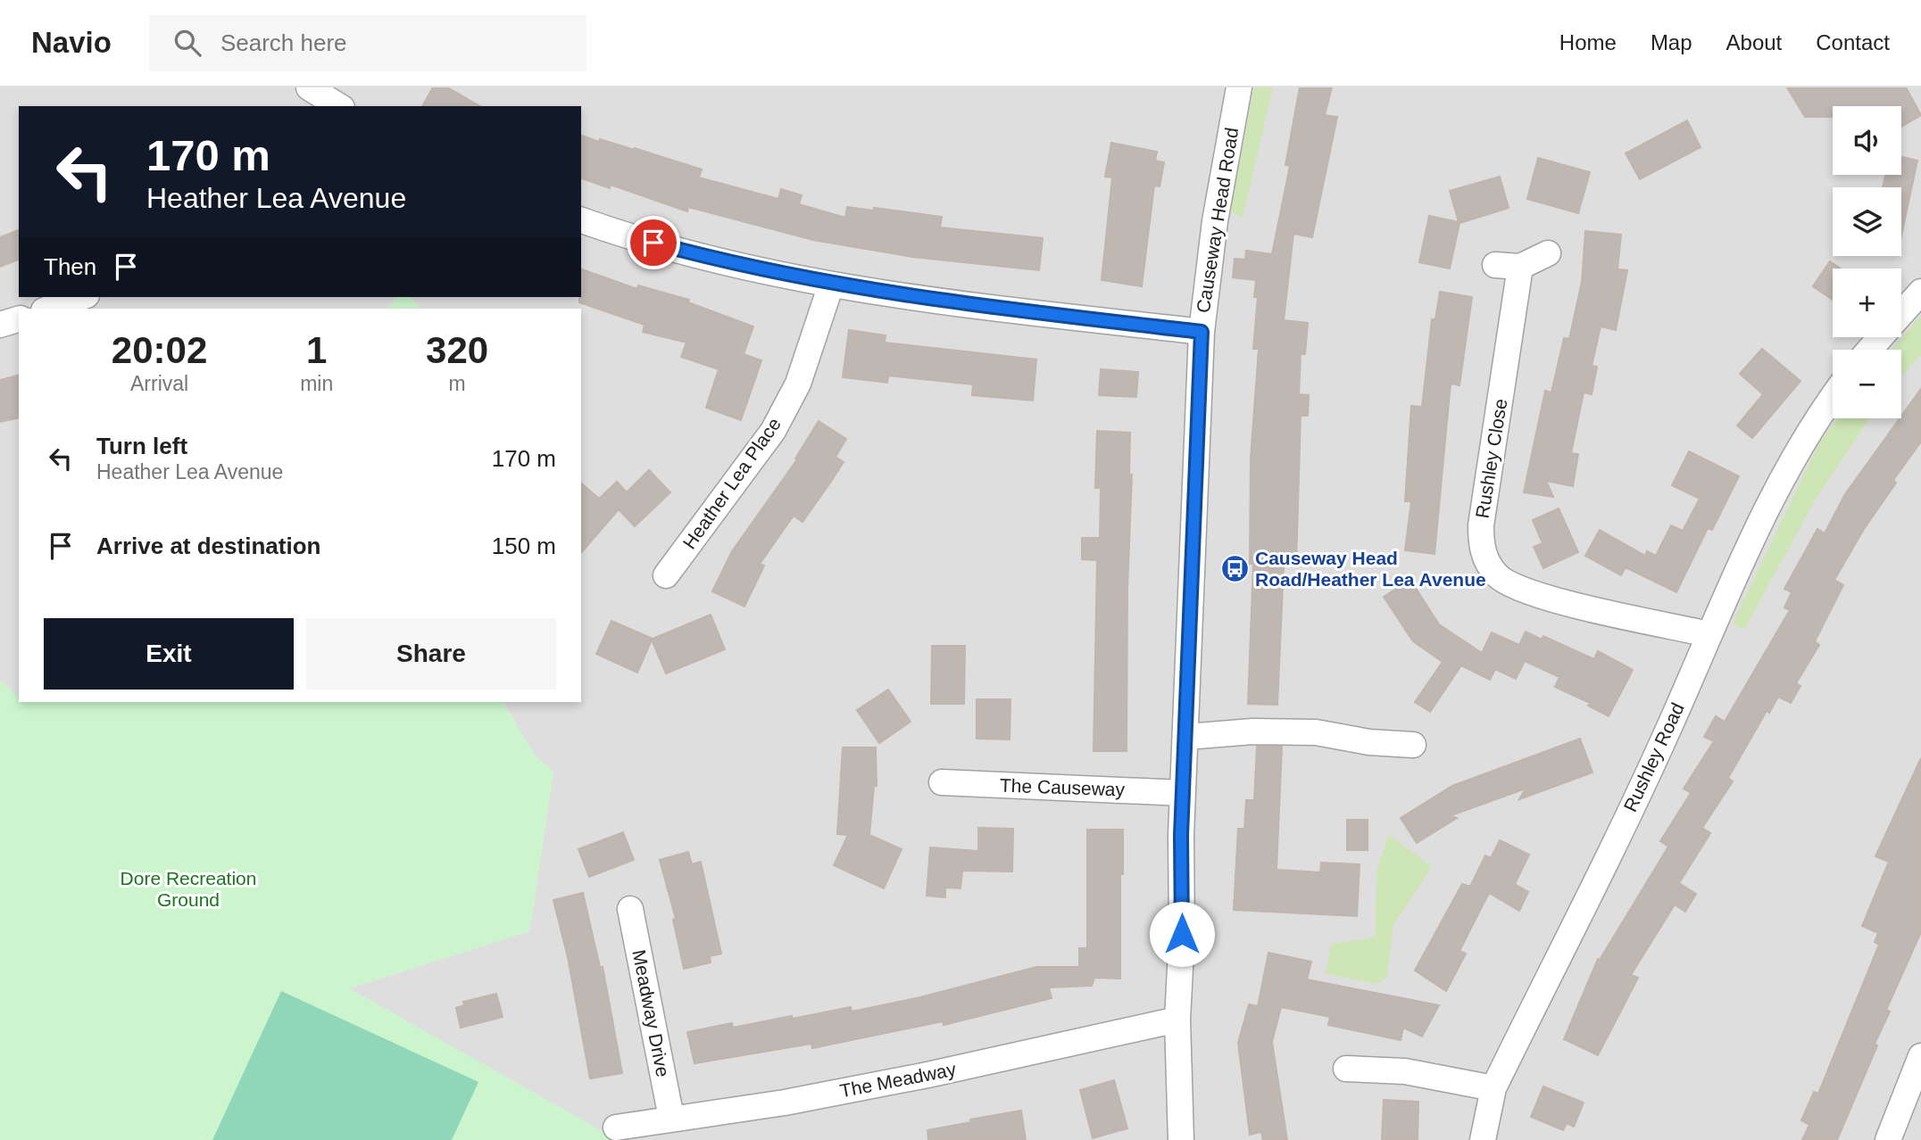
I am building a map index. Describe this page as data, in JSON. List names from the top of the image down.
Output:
{
  "streets": {
    "street": [
      "Causeway Head Road",
      "Rushley Close",
      "Heather Lea Place",
      "Rushley Road",
      "The Causeway",
      "Meadway Drive",
      "The Meadway"
    ]
  },
  "crossings": [
    ["Causeway Head Road", "The Causeway"],
    ["Causeway Head Road", "The Meadway"],
    ["Rushley Close", "Rushley Road"],
    ["Meadway Drive", "The Meadway"]
  ],
  "parks": ["Dore Recreation Ground"],
  "places": {
    "bus stop": ["Causeway Head Road/Heather Lea Avenue"]
  },
  "page": {
    "header": "Navio",
    "search": "Search here",
    "nav": [
      "Home",
      "Map",
      "About",
      "Contact"
    ],
    "map_buttons": ["+", "−"],
    "turn": ["170 m", "Heather Lea Avenue"],
    "then": "Then",
    "eta": [
      "20:02",
      "Arrival",
      "1",
      "min",
      "320",
      "m"
    ],
    "list": [
      {
        "name": "Turn left",
        "note": "Heather Lea Avenue",
        "value": "170 m"
      },
      {
        "name": "Arrive at destination",
        "value": "150 m"
      }
    ],
    "buttons": ["Exit", "Share"]
  }
}
